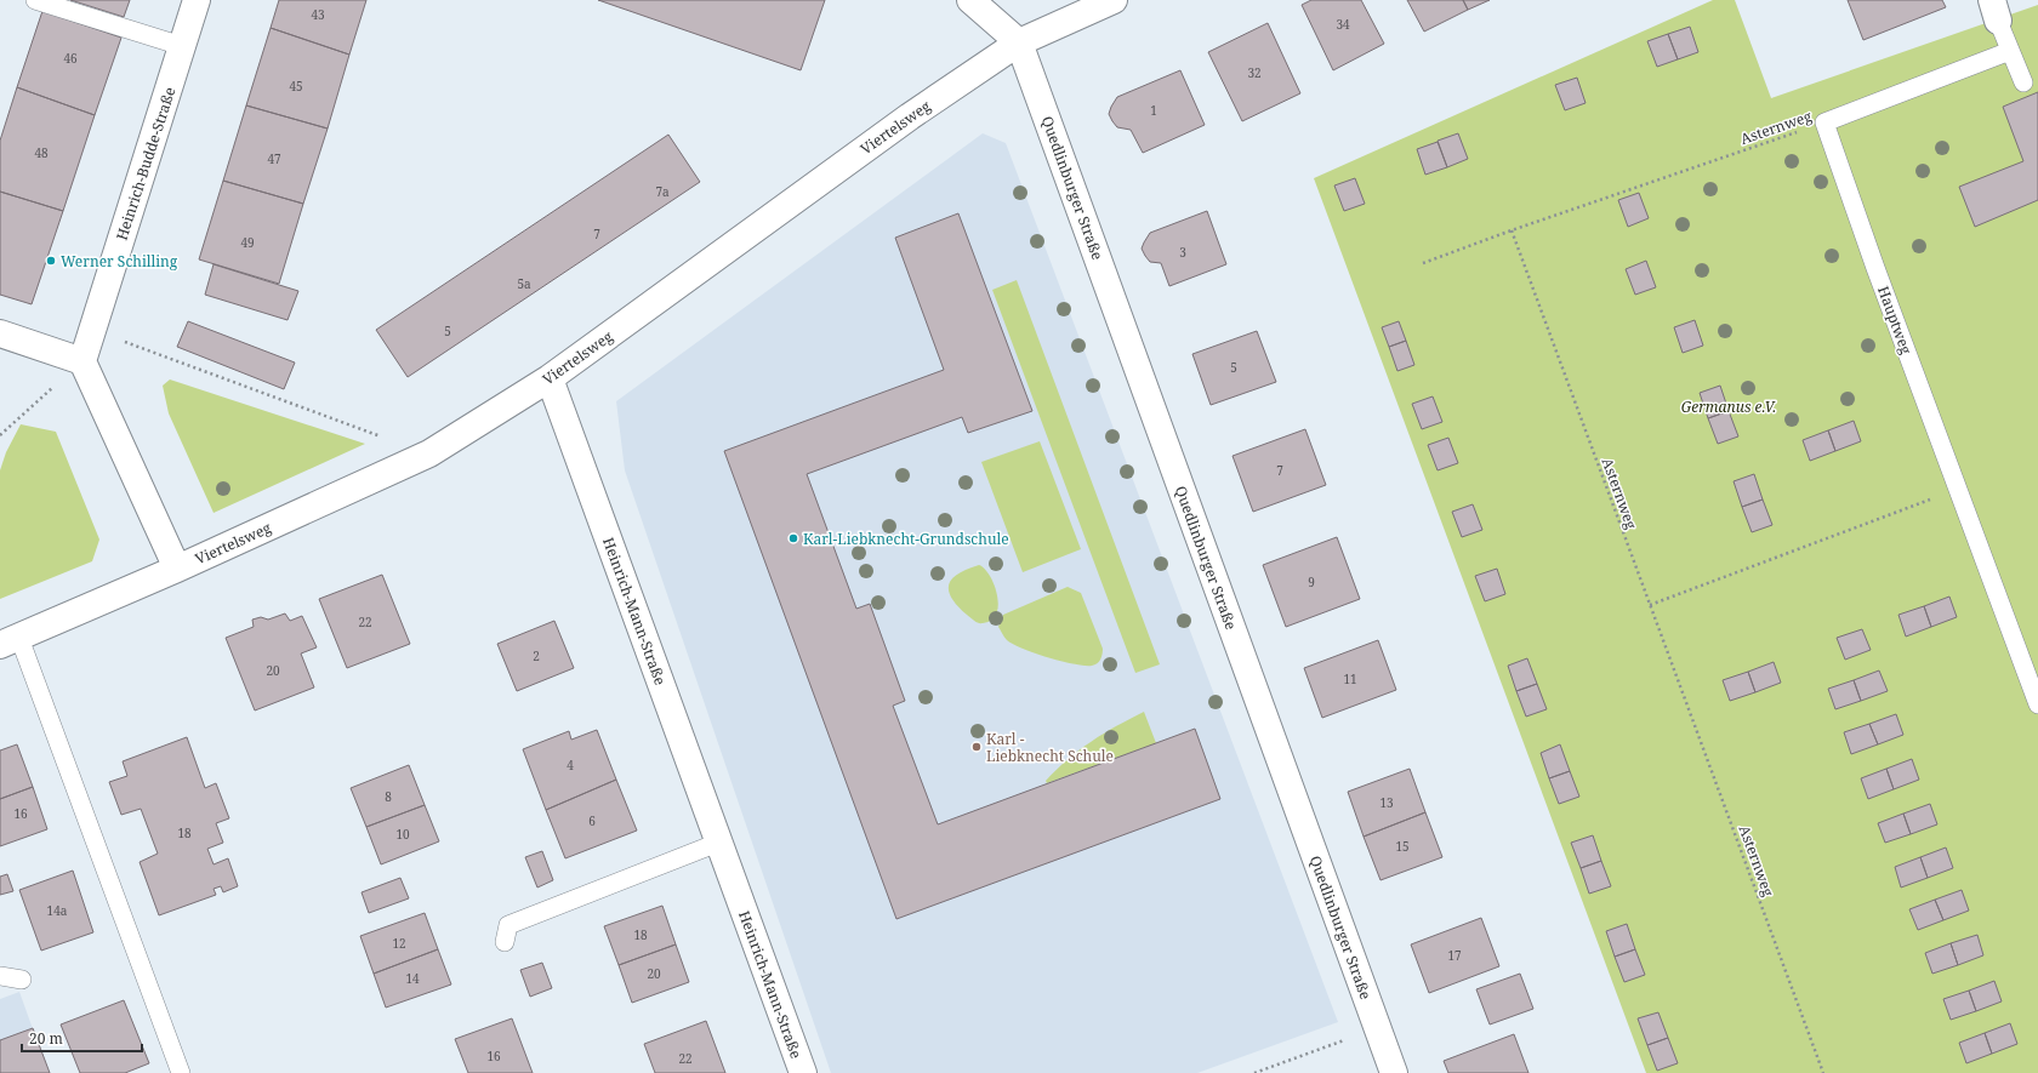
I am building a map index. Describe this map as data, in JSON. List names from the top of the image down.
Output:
{
  "streets": {
    "street": [
      "Viertelsweg",
      "Heinrich-Budde-Straße",
      "Quedlinburger Straße",
      "Heinrich-Mann-Straße"
    ],
    "lane": ["Hauptweg"],
    "path": ["Asternweg"]
  },
  "crossings": [
    ["Viertelsweg", "Quedlinburger Straße"],
    ["Viertelsweg", "Heinrich-Mann-Straße"],
    ["Asternweg", "Hauptweg"]
  ],
  "parks": ["Germanus e.V."],
  "places": ["Werner Schilling", "Karl-Liebknecht-Grundschule", "Karl - Liebknecht Schule"],
  "house_numbers": [
    "43",
    "34",
    "46",
    "32",
    "45",
    "1",
    "48",
    "47",
    "7a",
    "7",
    "49",
    "3",
    "5a",
    "5",
    "5",
    "7",
    "9",
    "22",
    "2",
    "20",
    "11",
    "4",
    "8",
    "13",
    "16",
    "6",
    "18",
    "10",
    "15",
    "14a",
    "18",
    "12",
    "17",
    "20",
    "14",
    "16",
    "22"
  ],
  "scale_bar": "20 m"
}
